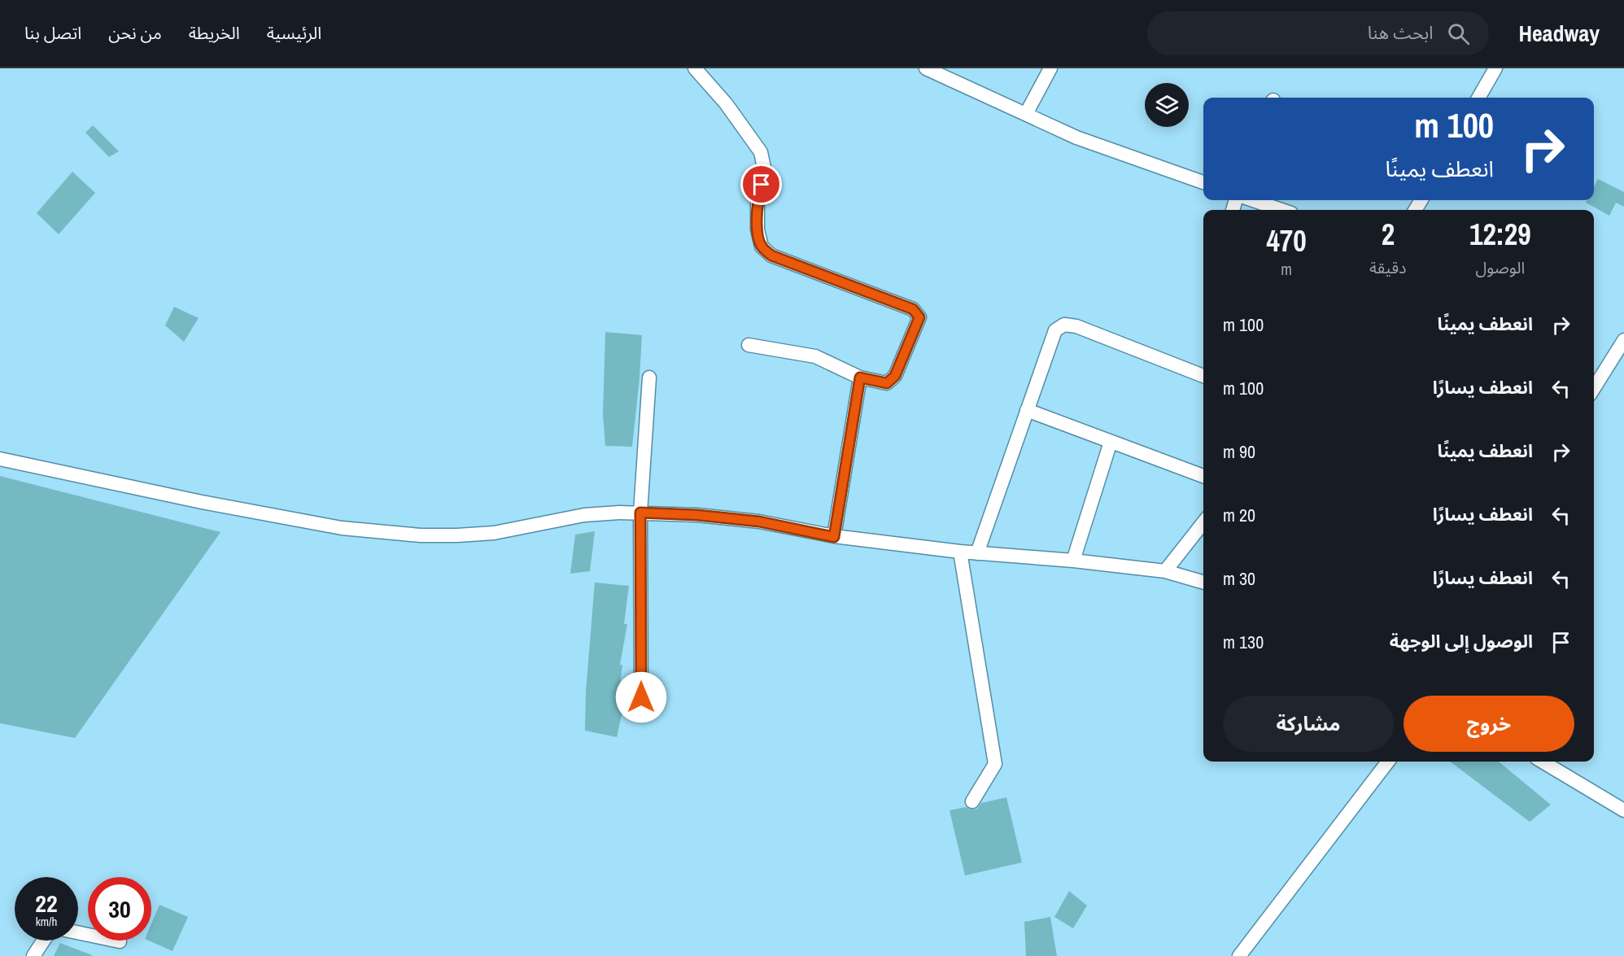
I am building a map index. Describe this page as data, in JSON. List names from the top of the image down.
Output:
{
  "page": {
    "header": "Headway",
    "search": "ابحث هنا",
    "nav": [
      "الرئيسية",
      "الخريطة",
      "من نحن",
      "اتصل بنا"
    ],
    "turn": ["100 m", "انعطف يمينًا"],
    "eta": [
      "12:29",
      "الوصول",
      "2",
      "دقيقة",
      "470",
      "m"
    ],
    "list": [
      {
        "name": "انعطف يمينًا",
        "value": "100 m"
      },
      {
        "name": "انعطف يسارًا",
        "value": "100 m"
      },
      {
        "name": "انعطف يمينًا",
        "value": "90 m"
      },
      {
        "name": "انعطف يسارًا",
        "value": "20 m"
      },
      {
        "name": "انعطف يسارًا",
        "value": "30 m"
      },
      {
        "name": "الوصول إلى الوجهة",
        "value": "130 m"
      }
    ],
    "buttons": ["خروج", "مشاركة"],
    "speed": "22 km/h",
    "limit": "30"
  }
}
